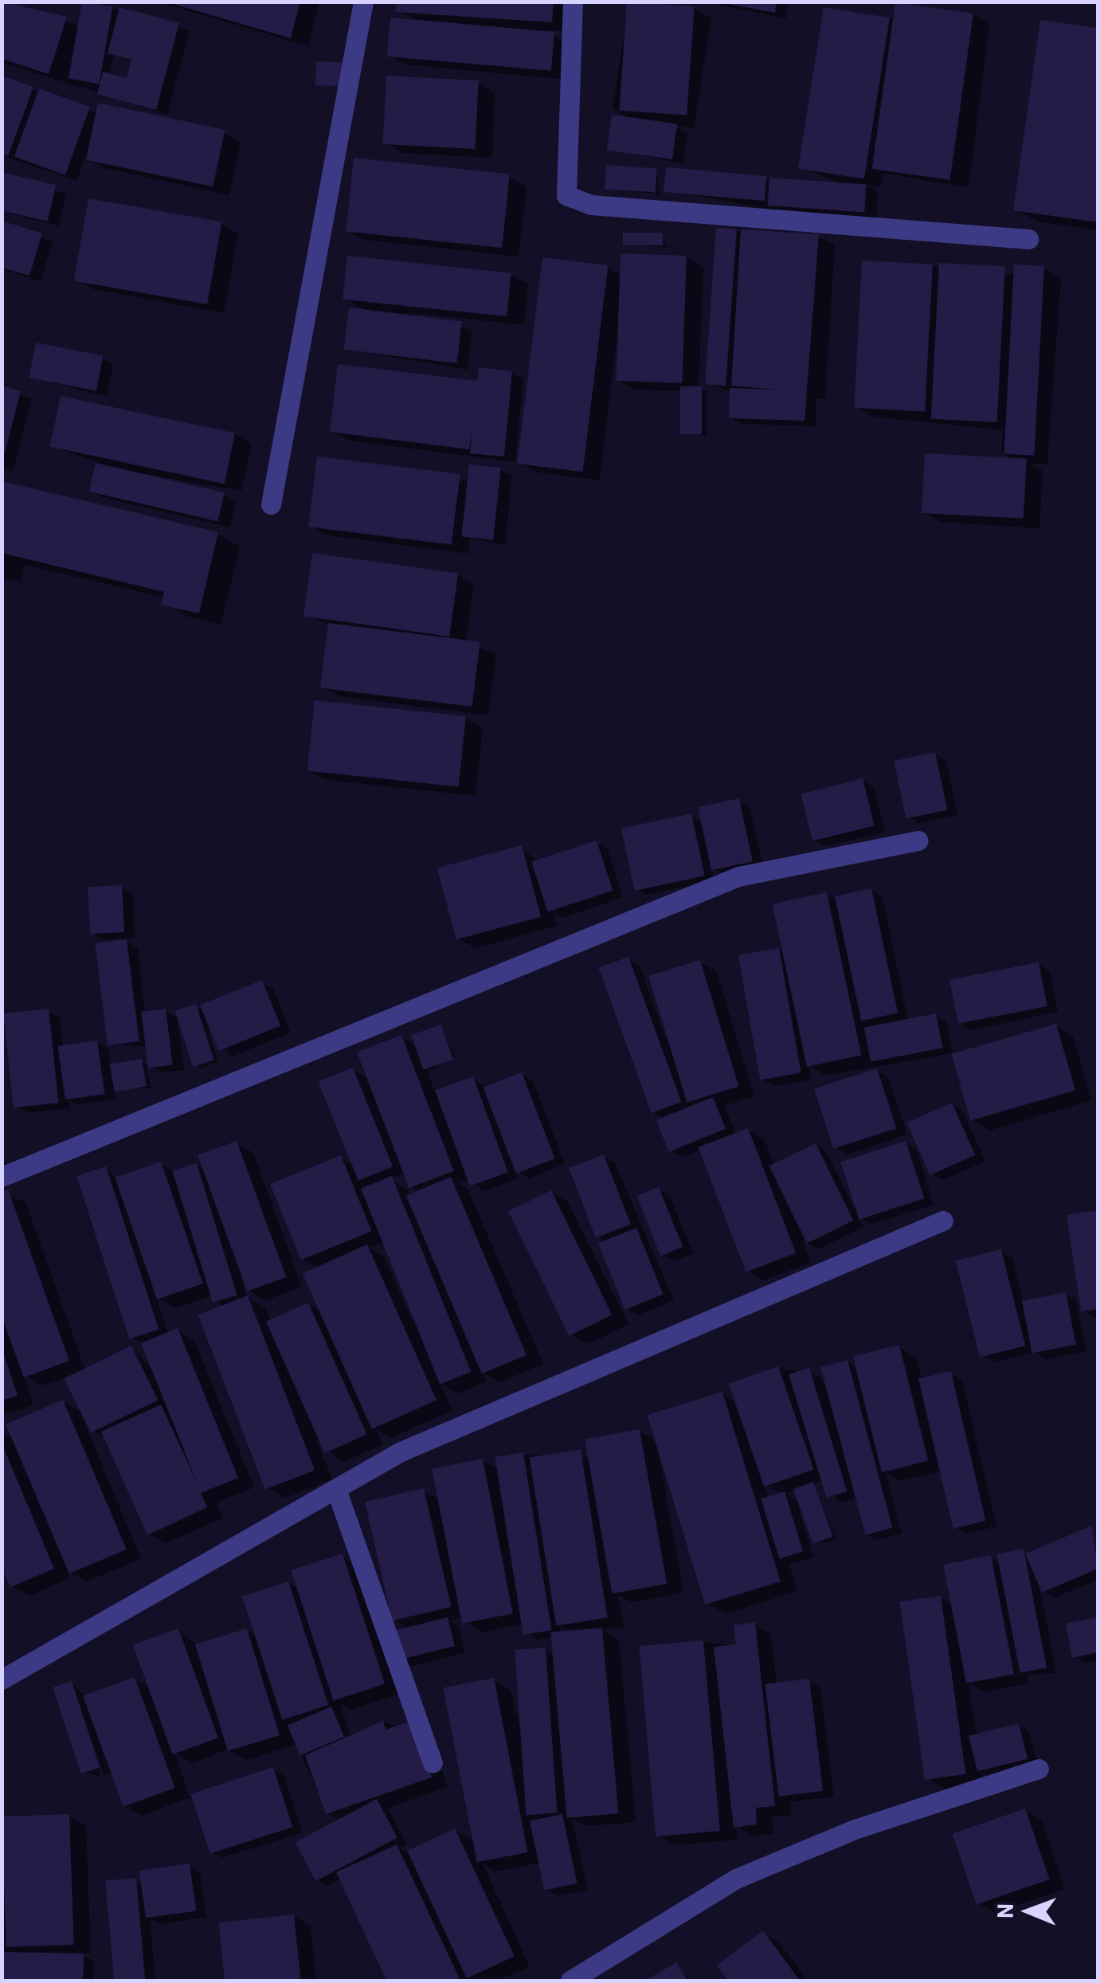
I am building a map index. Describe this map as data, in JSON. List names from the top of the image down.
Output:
{
  "north": "left"
}
